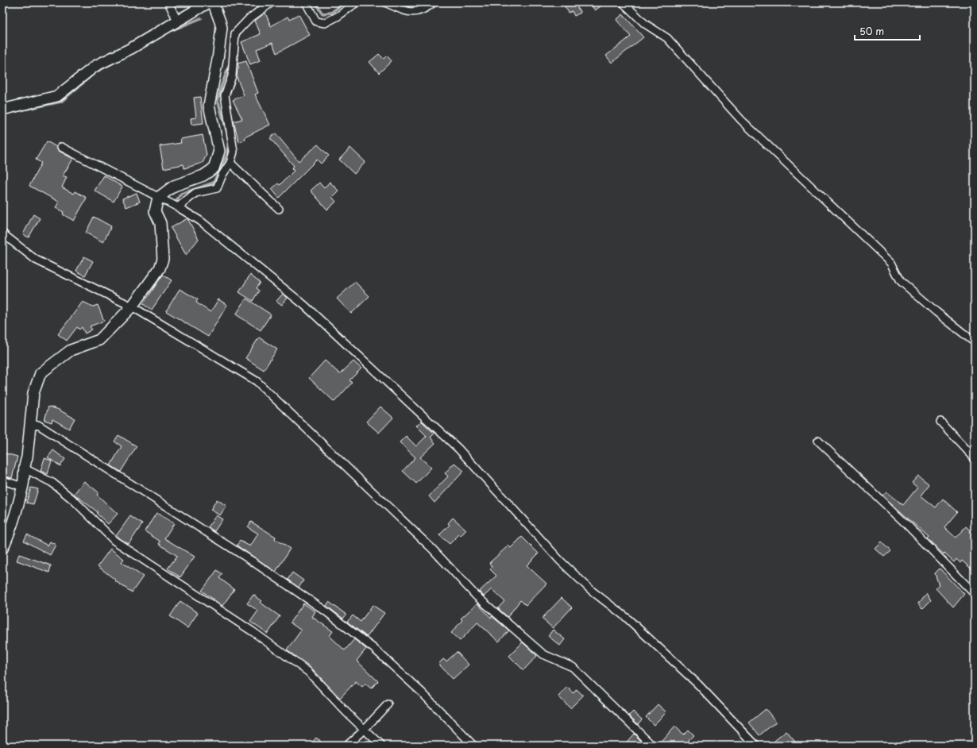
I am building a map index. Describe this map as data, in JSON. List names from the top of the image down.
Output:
{
  "scale_bar": "50 m"
}
